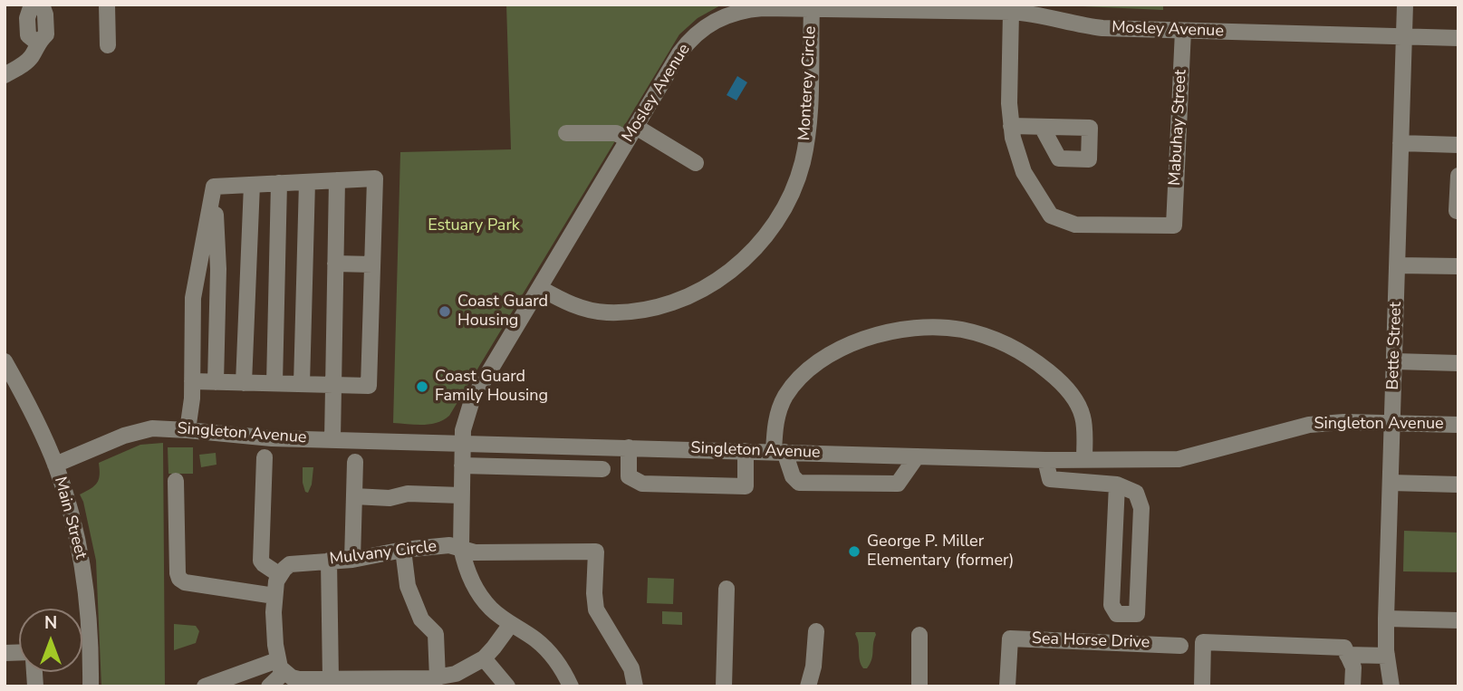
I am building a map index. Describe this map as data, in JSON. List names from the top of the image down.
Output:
{
  "streets": {
    "street": [
      "Mosley Avenue",
      "Monterey Circle",
      "Mabuhay Street",
      "Bette Street",
      "Singleton Avenue",
      "Main Street",
      "Mulvany Circle",
      "Sea Horse Drive"
    ]
  },
  "crossings": [
    ["Mosley Avenue", "Monterey Circle"],
    ["Mosley Avenue", "Mabuhay Street"],
    ["Mosley Avenue", "Bette Street"],
    ["Mosley Avenue", "Singleton Avenue"],
    ["Mosley Avenue", "Mulvany Circle"],
    ["Bette Street", "Singleton Avenue"],
    ["Singleton Avenue", "Main Street"]
  ],
  "parks": ["Estuary Park"],
  "places": ["Coast Guard Housing", "Coast Guard Family Housing", "George P. Miller Elementary (former)"],
  "north": "top"
}
